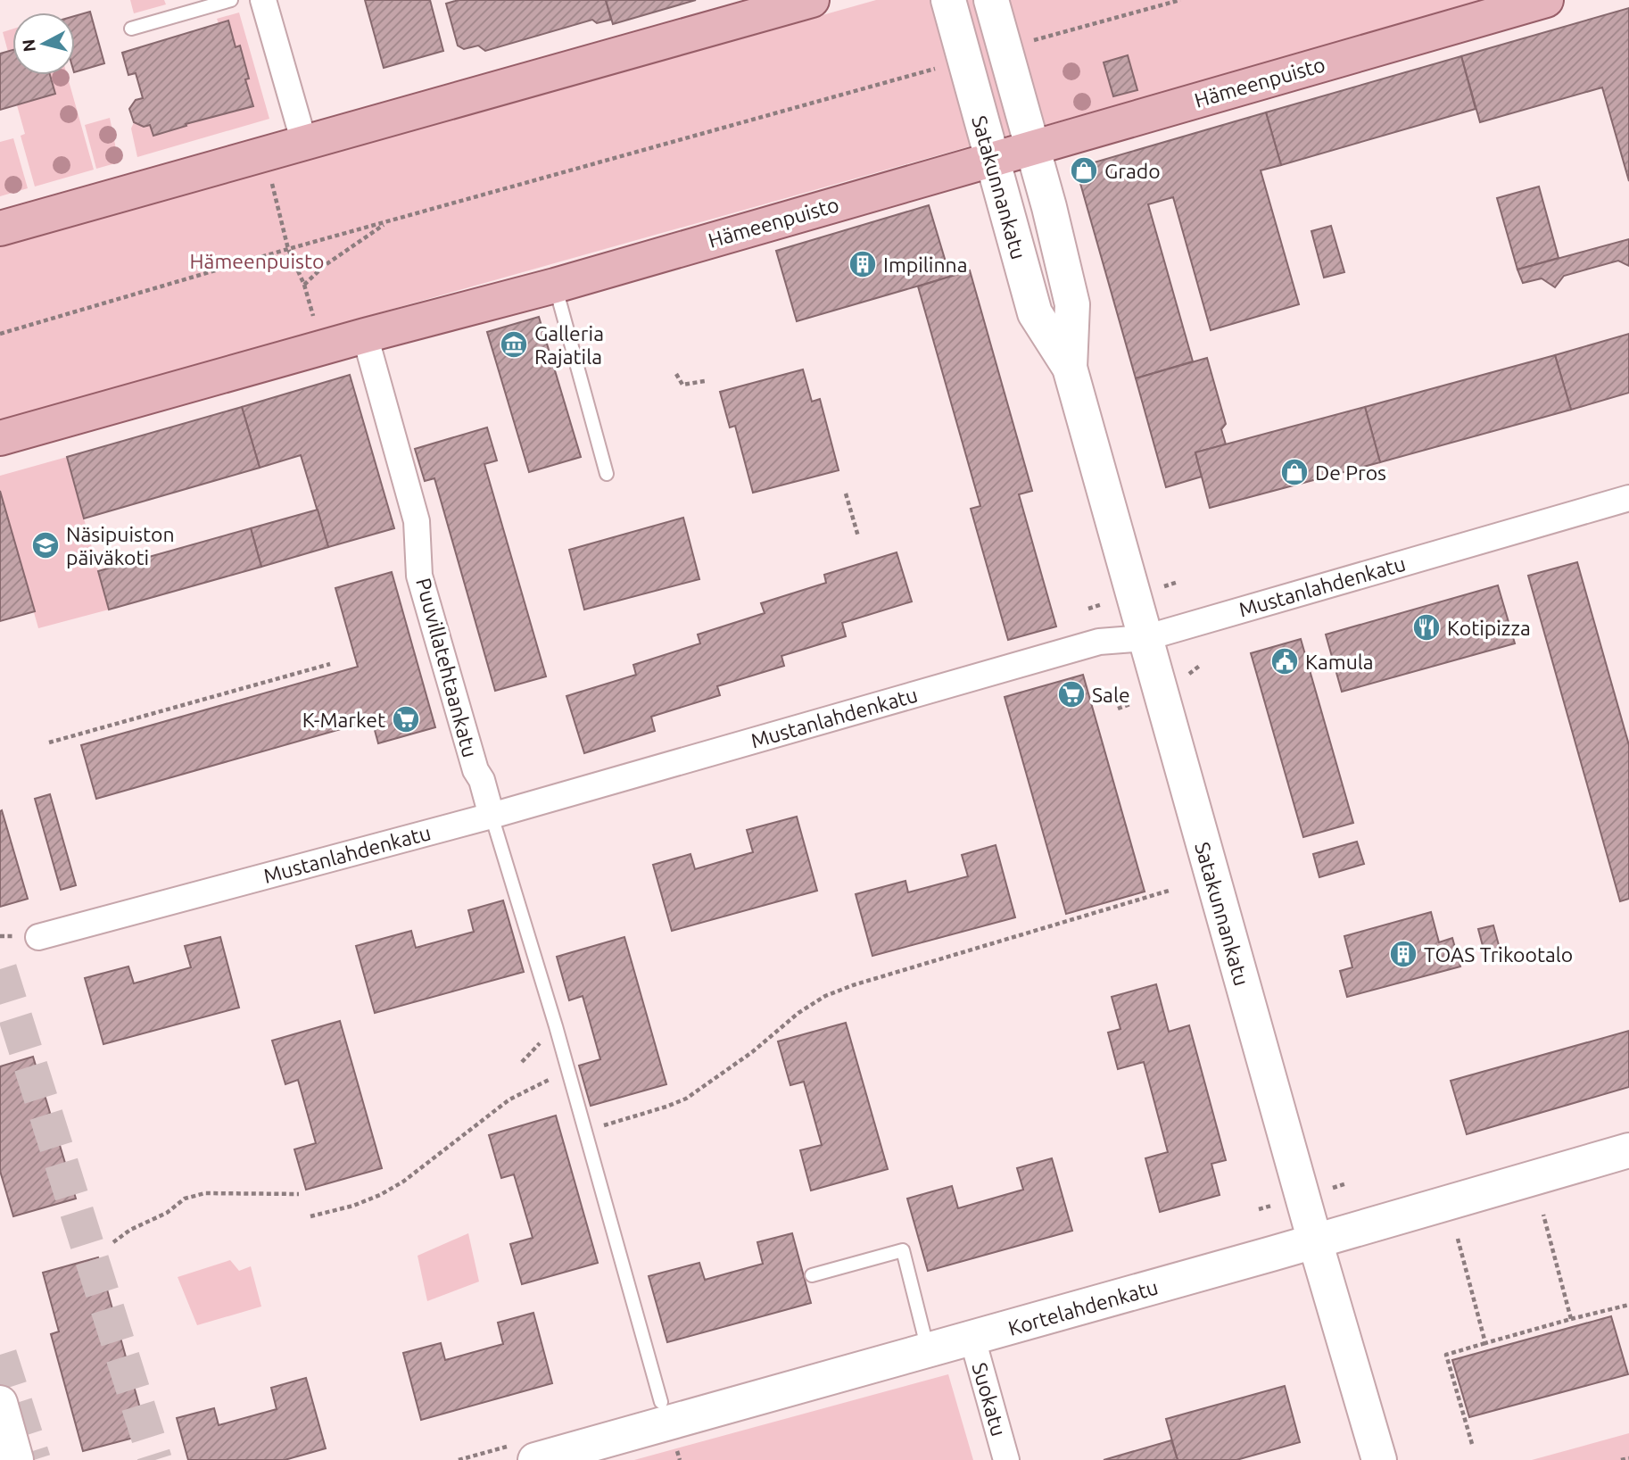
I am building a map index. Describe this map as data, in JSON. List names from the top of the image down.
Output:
{
  "streets": {
    "main road": ["Hämeenpuisto"],
    "street": [
      "Satakunnankatu",
      "Mustanlahdenkatu",
      "Puuvillatehtaankatu",
      "Kortelahdenkatu",
      "Suokatu"
    ]
  },
  "crossings": [
    ["Hämeenpuisto", "Satakunnankatu"],
    ["Hämeenpuisto", "Puuvillatehtaankatu"],
    ["Satakunnankatu", "Mustanlahdenkatu"],
    ["Satakunnankatu", "Kortelahdenkatu"],
    ["Mustanlahdenkatu", "Puuvillatehtaankatu"],
    ["Kortelahdenkatu", "Suokatu"]
  ],
  "parks": ["Hämeenpuisto"],
  "places": {
    "shop": ["Grado", "De Pros"],
    "building": ["Impilinna", "TOAS Trikootalo"],
    "museum": ["Galleria Rajatila"],
    "school or university": ["Näsipuiston päiväkoti"],
    "restaurant": ["Kotipizza"],
    "public building": ["Kamula"],
    "supermarket": ["Sale", "K-Market"]
  },
  "north": "left"
}
